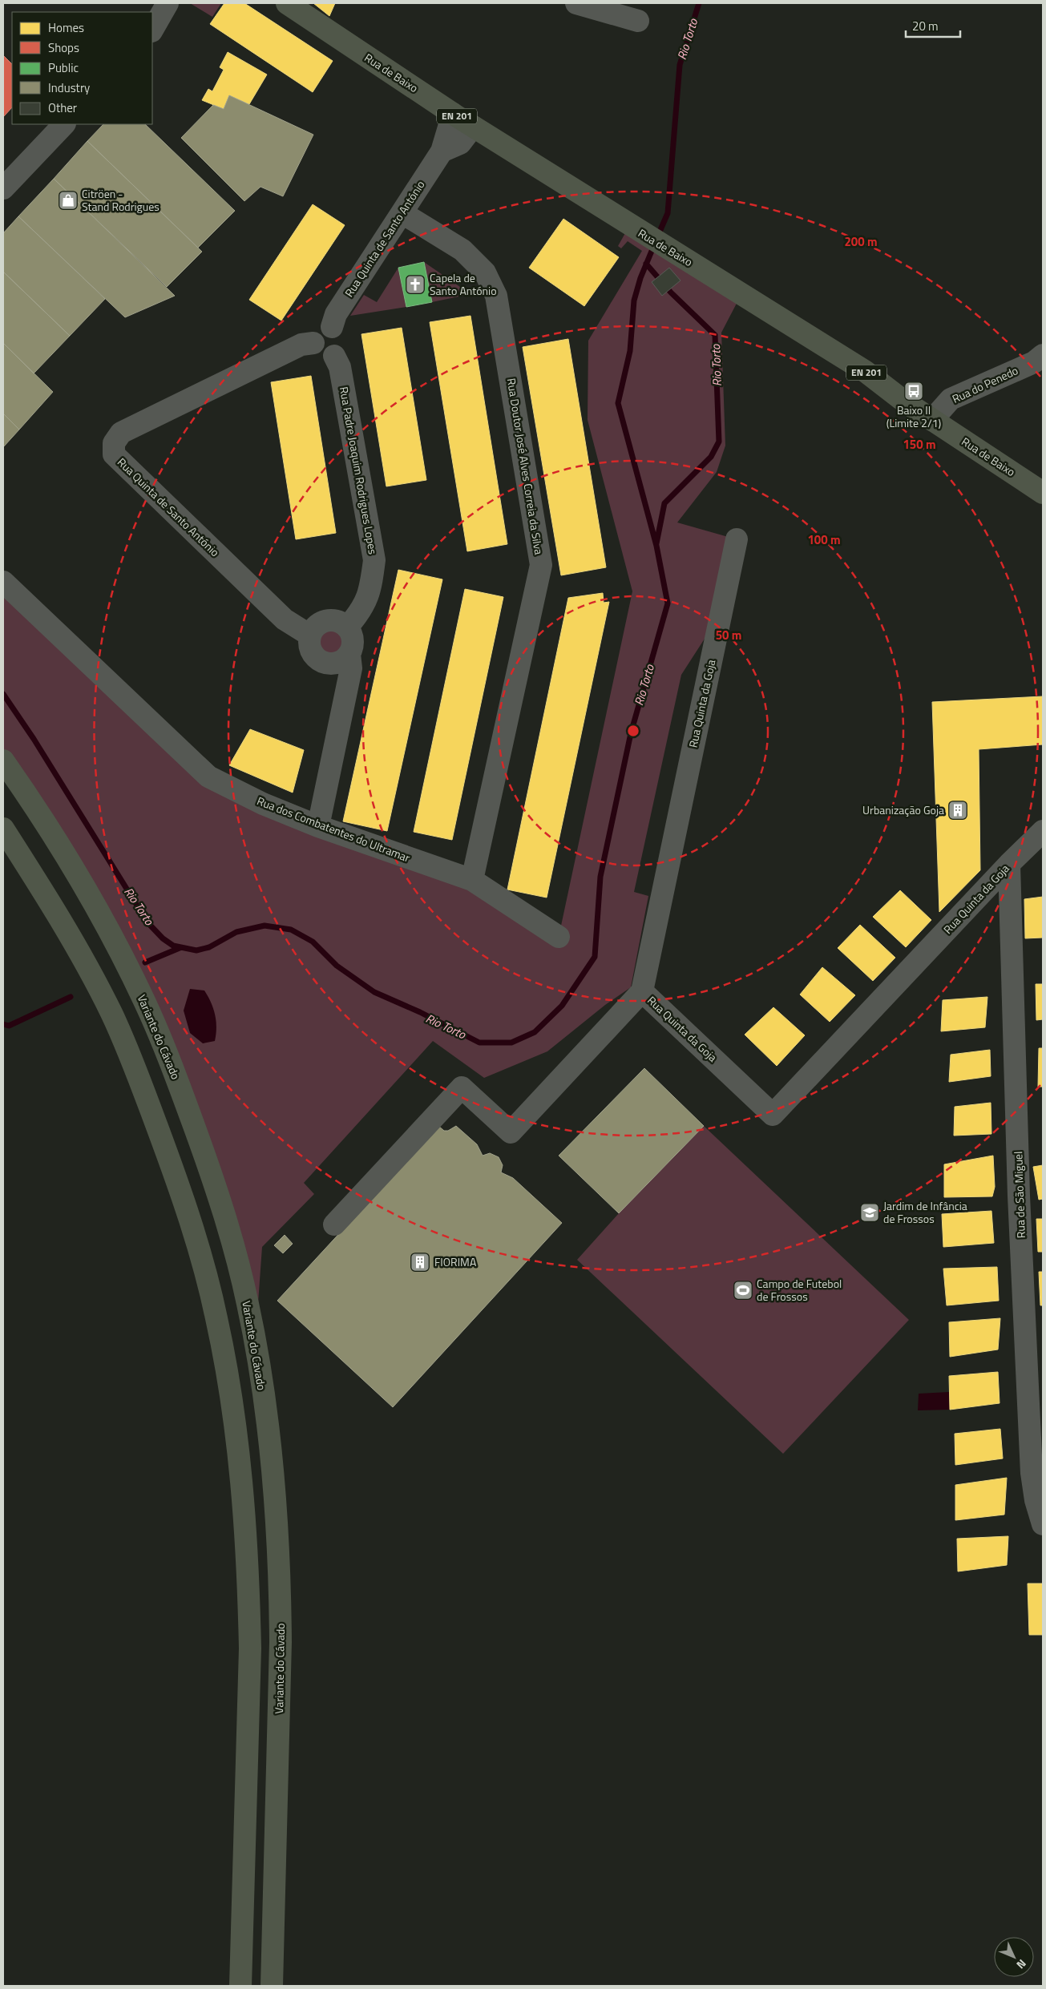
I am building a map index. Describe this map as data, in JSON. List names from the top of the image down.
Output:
{
  "streets": {
    "main road": ["Rua de Baixo", "EN 201", "Variante do Cávado"],
    "street": [
      "Rua Quinta de Santo António",
      "Rua do Penedo",
      "Rua Doutor José Alves Correia da Silva",
      "Rua Padre Joaquim Rodrigues Lopes",
      "Rua Quinta da Goja",
      "Rua dos Combatentes do Ultramar",
      "Rua de São Miguel"
    ]
  },
  "crossings": [
    ["Rua de Baixo", "Rua Quinta de Santo António"],
    ["Rua de Baixo", "Rua do Penedo"],
    ["Rua Quinta de Santo António", "Rua Doutor José Alves Correia da Silva"],
    ["Rua Quinta de Santo António", "Rua Padre Joaquim Rodrigues Lopes"],
    ["Rua Doutor José Alves Correia da Silva", "Rua dos Combatentes do Ultramar"],
    ["Rua Quinta da Goja", "Rua de São Miguel"]
  ],
  "water": ["Rio Torto"],
  "places": {
    "shop": ["Citröen - Stand Rodrigues"],
    "church": ["Capela de Santo António"],
    "bus stop": ["Baixo II (Limite 2/1)"],
    "building": ["Urbanização Goja", "FIORIMA"],
    "school or university": ["Jardim de Infância de Frossos"],
    "sports": ["Campo de Futebol de Frossos"]
  },
  "legend": [
    "Homes",
    "Shops",
    "Public",
    "Industry",
    "Other"
  ],
  "scale_bar": "20 m",
  "north": "bottom right",
  "rings": [
    "200 m",
    "150 m",
    "100 m",
    "50 m"
  ]
}
